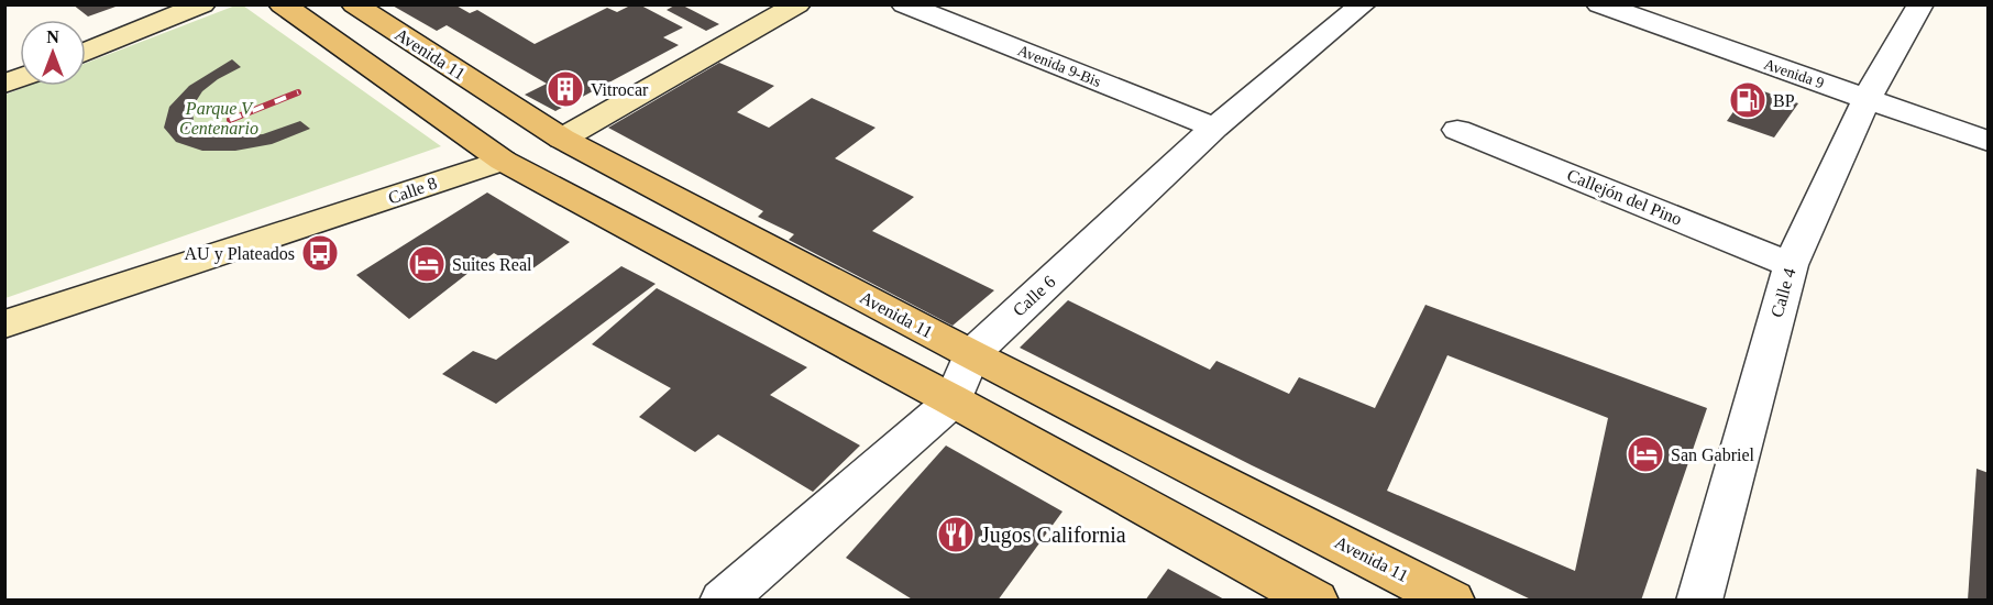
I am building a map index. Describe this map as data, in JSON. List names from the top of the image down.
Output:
{
  "streets": {
    "main road": ["Avenida 11", "Calle 8"],
    "street": [
      "Avenida 9-Bis",
      "Avenida 9",
      "Callejón del Pino",
      "Calle 4",
      "Calle 6"
    ]
  },
  "crossings": [
    ["Avenida 11", "Calle 8"],
    ["Avenida 11", "Calle 6"],
    ["Avenida 9-Bis", "Calle 6"],
    ["Avenida 9", "Calle 4"],
    ["Callejón del Pino", "Calle 4"]
  ],
  "parks": ["Parque V Centenario"],
  "places": {
    "building": ["Vitrocar"],
    "fuel station": ["BP"],
    "bus stop": ["AU y Plateados"],
    "hotel": ["Suites Real", "San Gabriel"],
    "restaurant": ["Jugos California"]
  },
  "north": "top"
}
